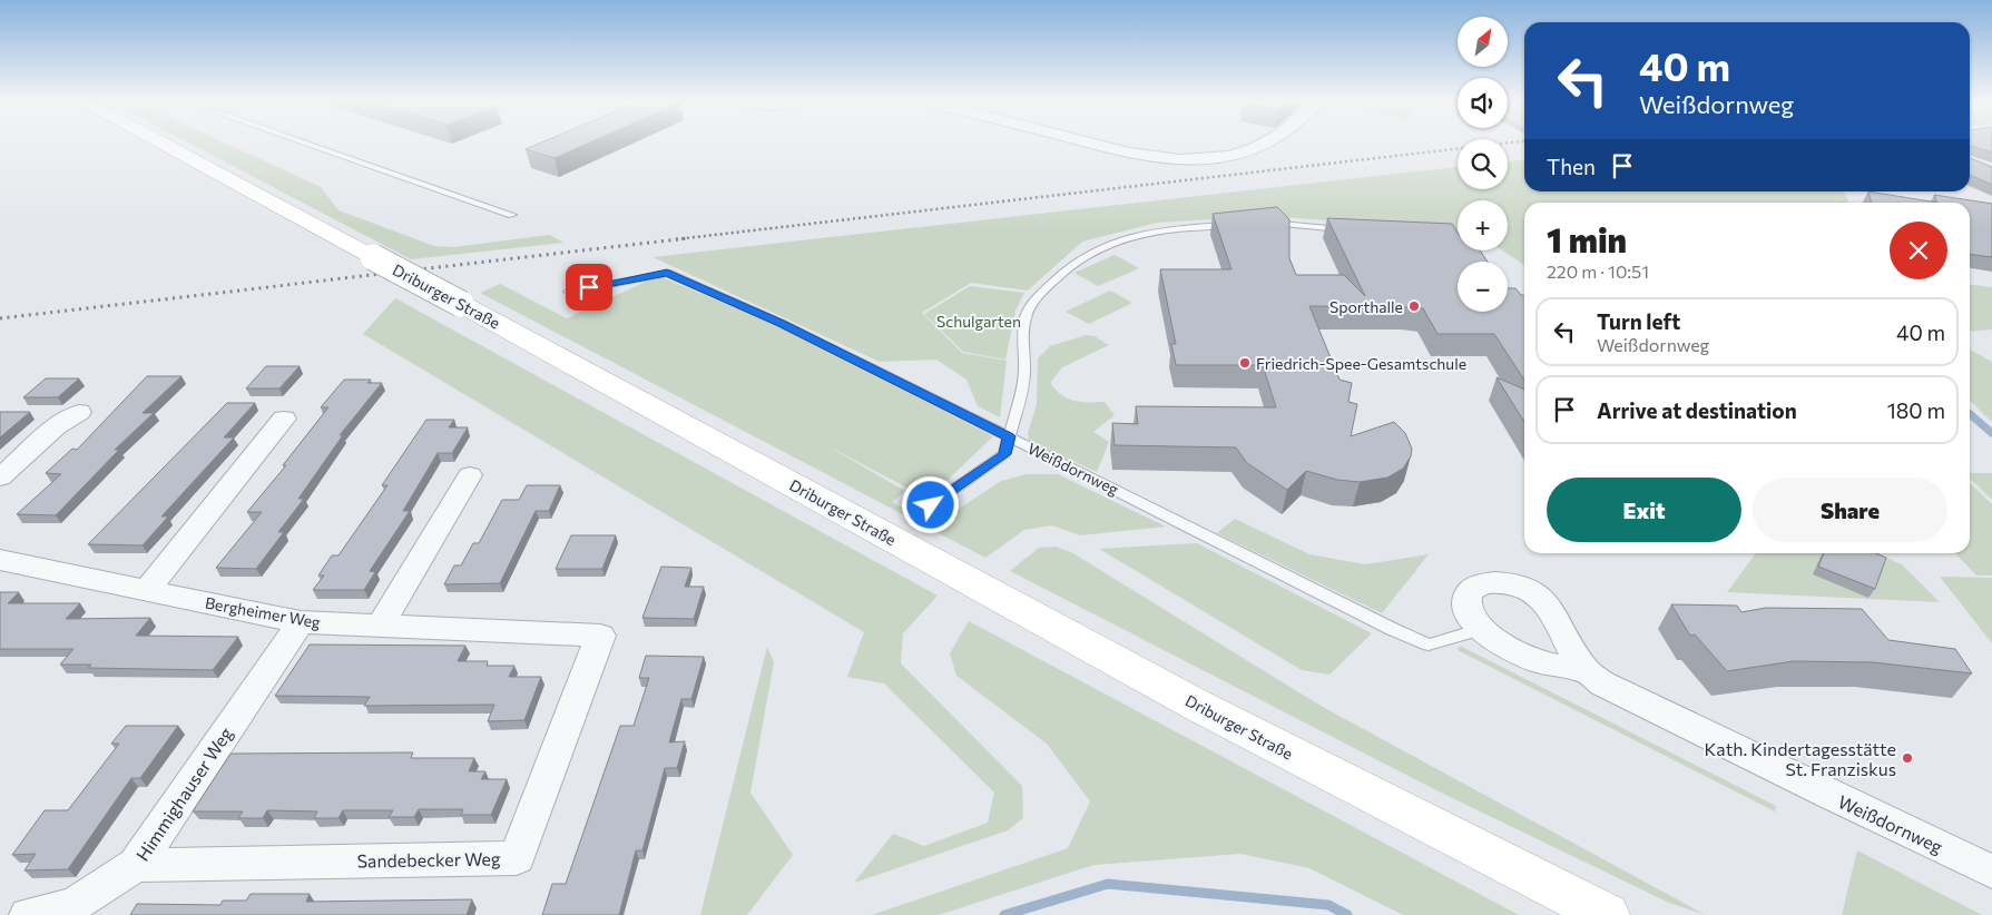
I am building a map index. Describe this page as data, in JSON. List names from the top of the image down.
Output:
{
  "streets": {
    "main road": ["Driburger Straße"],
    "street": [
      "Weißdornweg",
      "Bergheimer Weg",
      "Himmighauser Weg",
      "Sandebecker Weg"
    ]
  },
  "crossings": [
    ["Bergheimer Weg", "Himmighauser Weg"],
    ["Bergheimer Weg", "Sandebecker Weg"],
    ["Himmighauser Weg", "Sandebecker Weg"]
  ],
  "parks": ["Schulgarten"],
  "places": ["Sporthalle", "Friedrich-Spee-Gesamtschule", "Kath. Kindertagesstätte St. Franziskus"],
  "north": "top right",
  "page": {
    "map_buttons": ["+", "−"],
    "turn": ["40 m", "Weißdornweg"],
    "then": "Then",
    "heading": ["1 min", "220 m · 10:51"],
    "list": [
      {
        "name": "Turn left",
        "note": "Weißdornweg",
        "value": "40 m"
      },
      {
        "name": "Arrive at destination",
        "value": "180 m"
      }
    ],
    "buttons": ["Exit", "Share"]
  }
}
